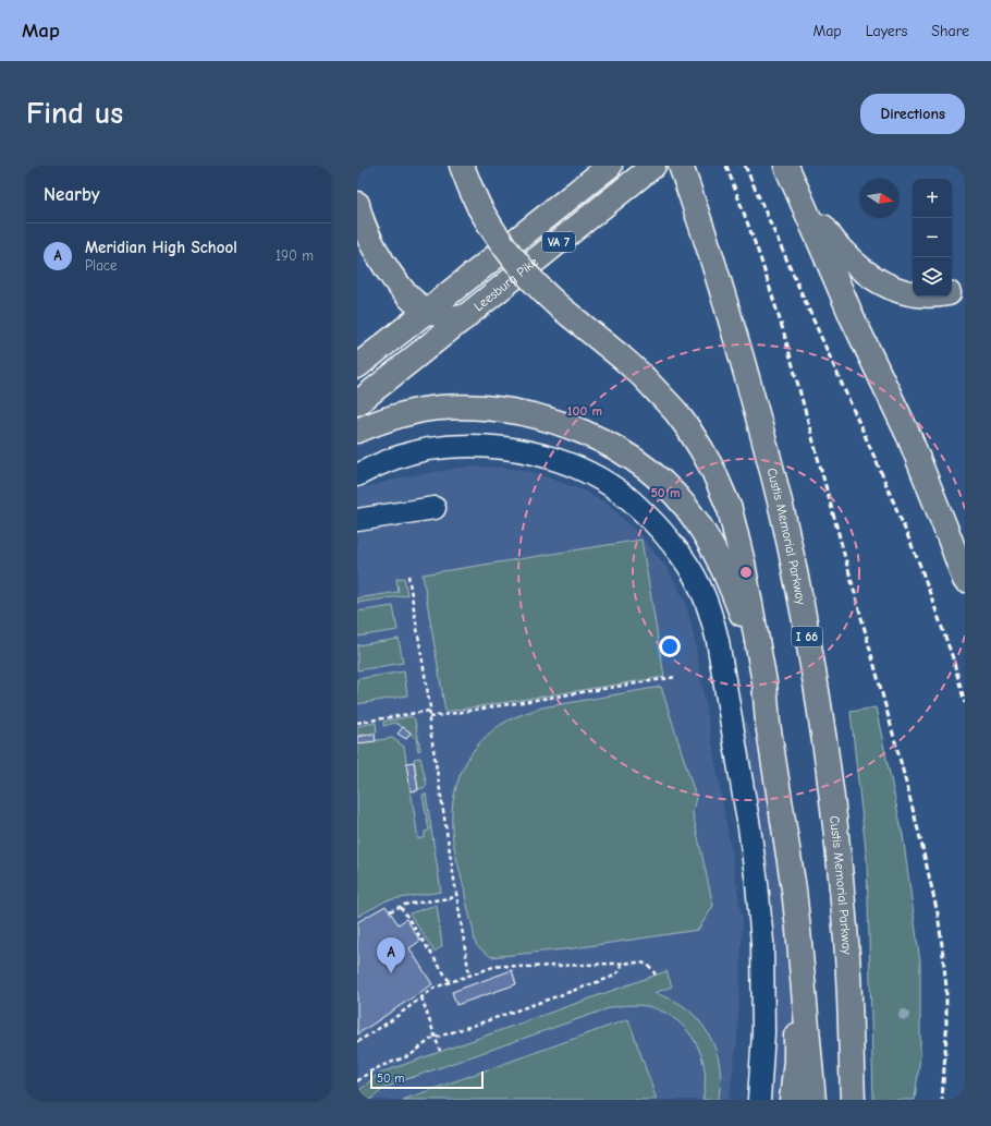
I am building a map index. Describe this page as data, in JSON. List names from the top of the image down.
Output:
{
  "streets": {
    "main road": [
      "VA 7",
      "Leesburg Pike",
      "Custis Memorial Parkway",
      "I 66"
    ]
  },
  "scale_bar": "50 m",
  "north": "right",
  "page": {
    "header": "Map",
    "nav": ["Map", "Layers", "Share"],
    "buttons": "Directions",
    "title": "Find us",
    "heading": "Nearby",
    "map_buttons": ["+", "−"],
    "list": [
      {
        "mark": "A",
        "name": "Meridian High School",
        "note": "Place",
        "value": "190 m"
      }
    ],
    "pins": "A",
    "scale": "50 m"
  },
  "rings": ["100 m", "50 m"]
}
